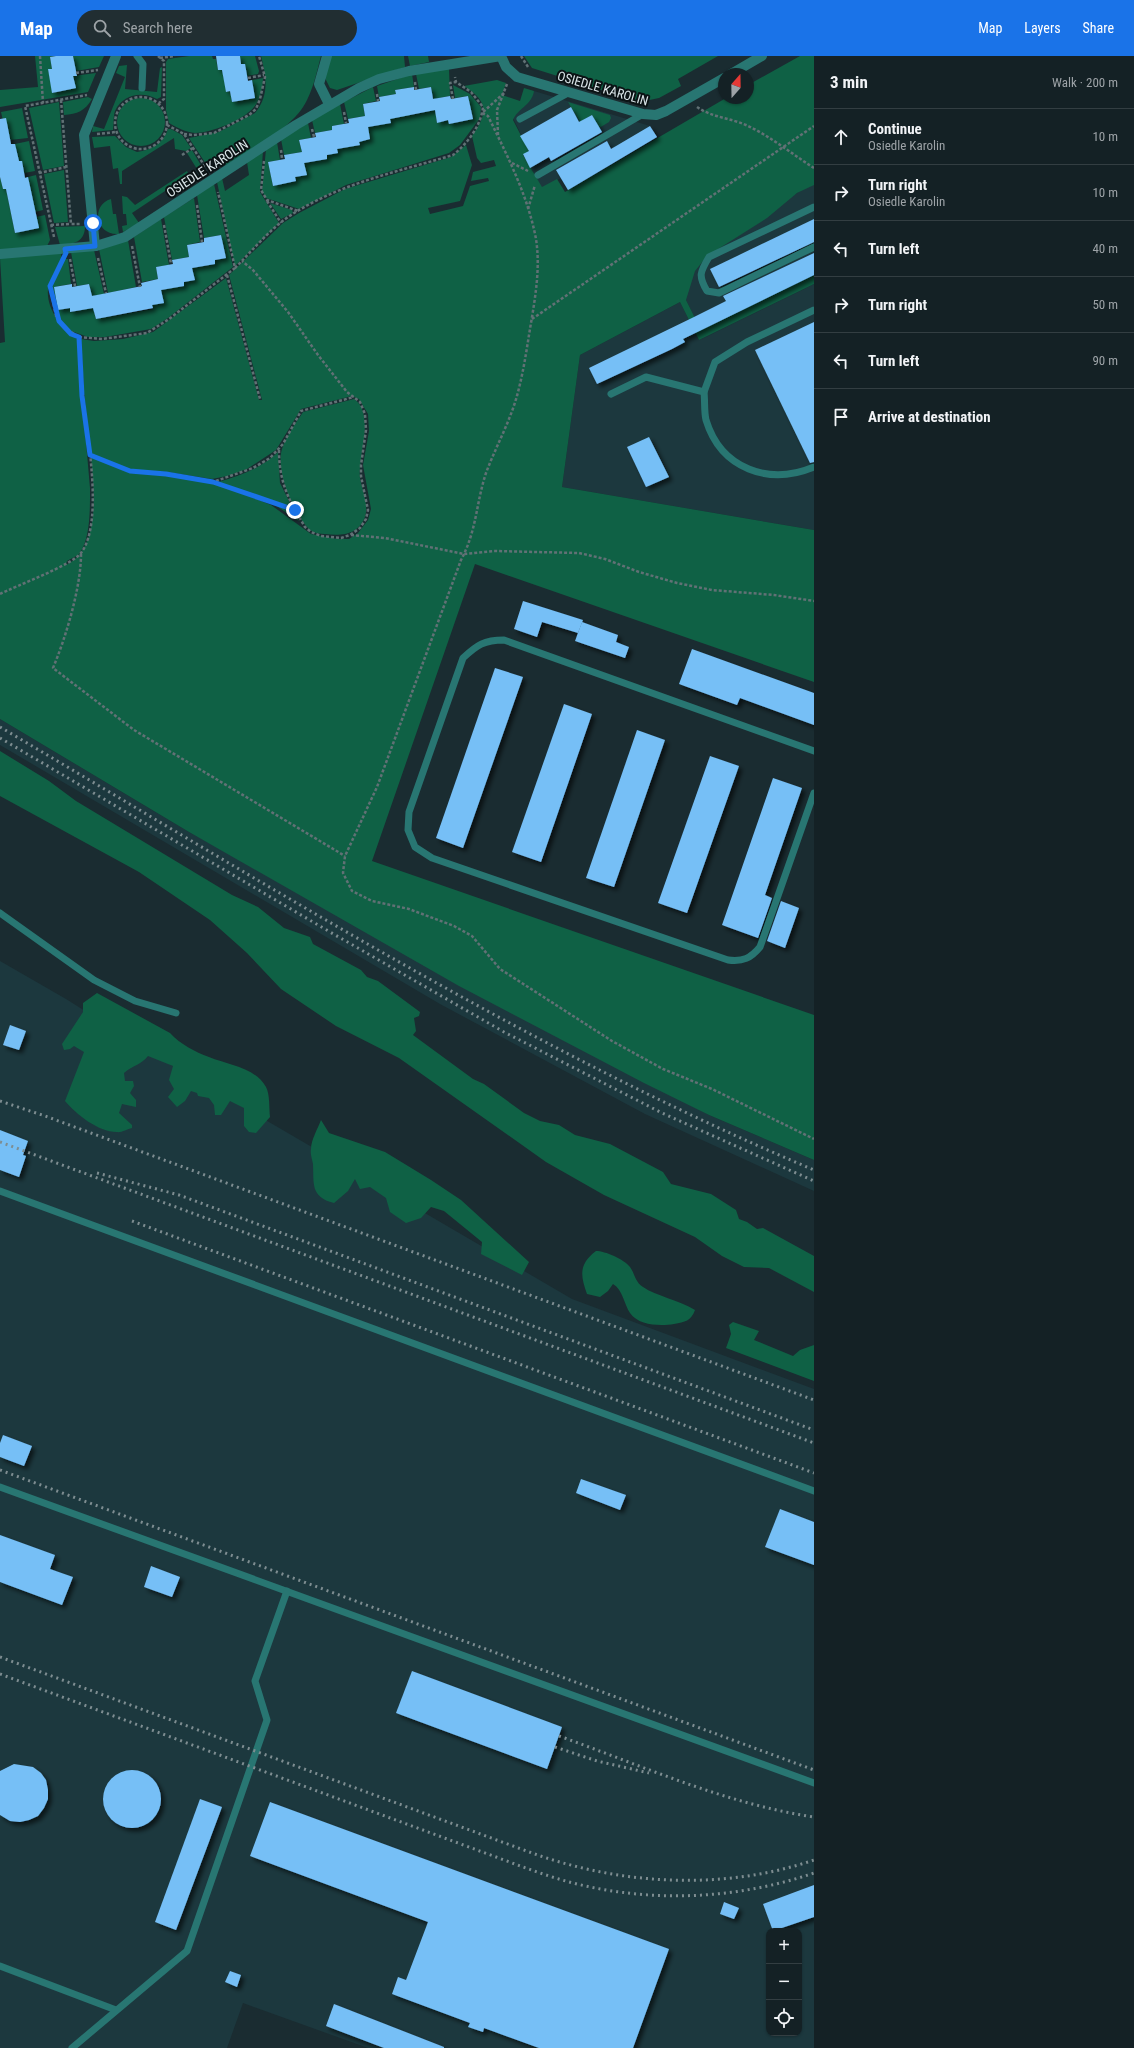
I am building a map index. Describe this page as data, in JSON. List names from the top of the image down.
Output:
{
  "streets": {
    "street": ["OSIEDLE KAROLIN"]
  },
  "north": "top",
  "page": {
    "header": "Map",
    "search": "Search here",
    "nav": ["Map", "Layers", "Share"],
    "heading": ["3 min", "Walk · 200 m"],
    "list": [
      ["Continue", "Osiedle Karolin", "10 m"],
      ["Turn right", "Osiedle Karolin", "10 m"],
      ["Turn left", "40 m"],
      ["Turn right", "50 m"],
      ["Turn left", "90 m"],
      "Arrive at destination"
    ],
    "map_buttons": ["+", "−"]
  }
}
